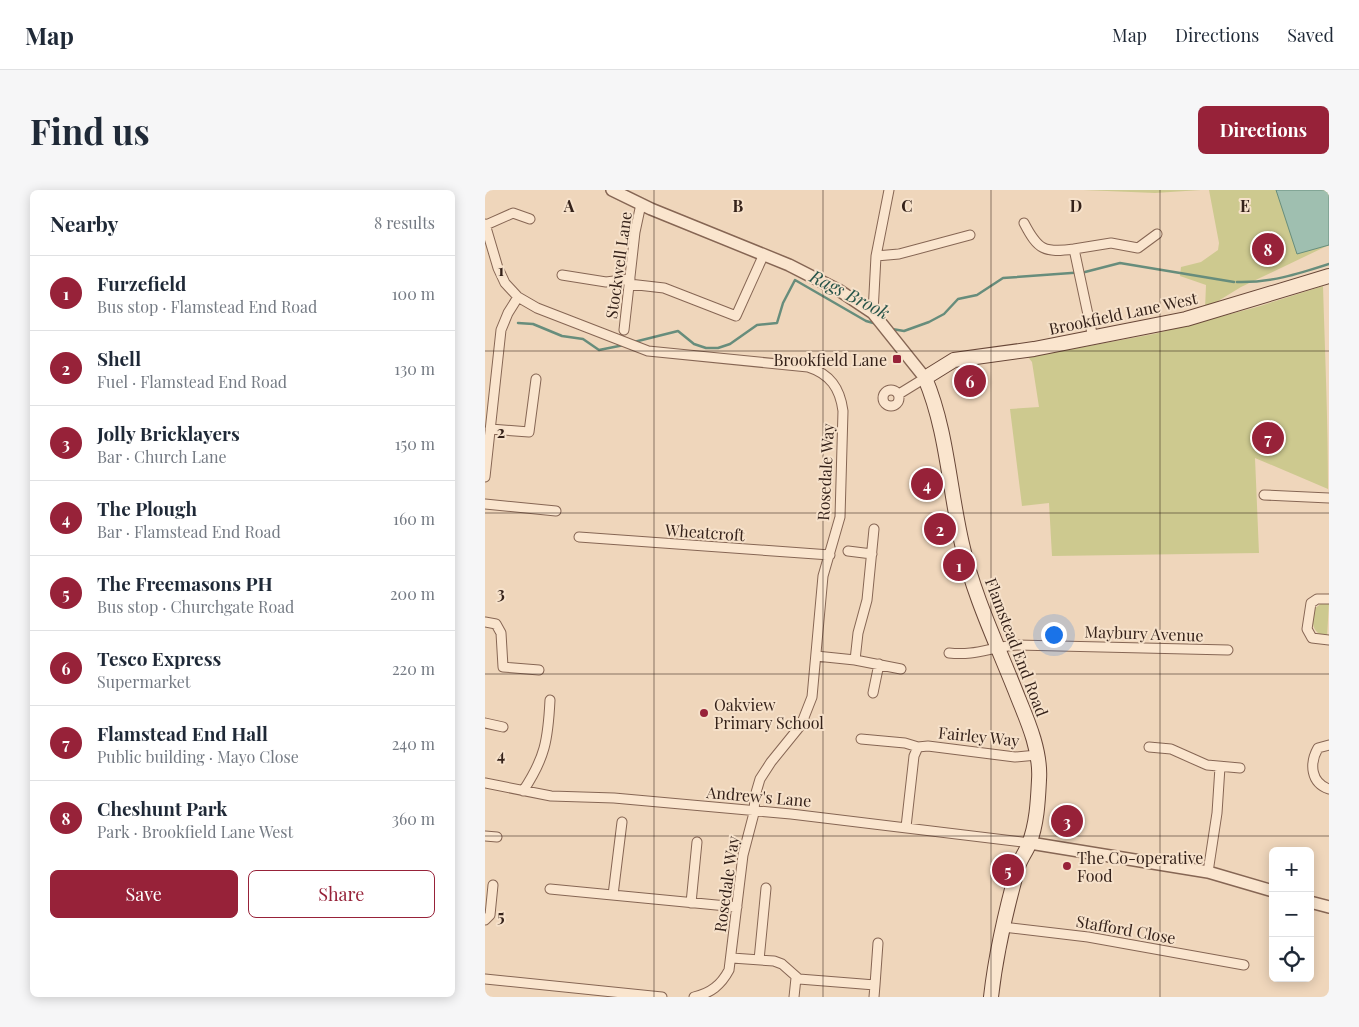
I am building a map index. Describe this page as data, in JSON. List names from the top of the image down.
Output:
{
  "streets": {
    "main road": ["Brookfield Lane West", "Flamstead End Road"],
    "street": [
      "Stockwell Lane",
      "Rosedale Way",
      "Wheatcroft",
      "Maybury Avenue",
      "Fairley Way",
      "Andrew's Lane",
      "Stafford Close"
    ]
  },
  "crossings": [
    ["Brookfield Lane West", "Flamstead End Road"],
    ["Rosedale Way", "Wheatcroft"],
    ["Rosedale Way", "Andrew's Lane"],
    ["Maybury Avenue", "Flamstead End Road"],
    ["Flamstead End Road", "Fairley Way"],
    ["Flamstead End Road", "Andrew's Lane"],
    ["Flamstead End Road", "Stafford Close"],
    ["Fairley Way", "Andrew's Lane"]
  ],
  "water": ["Rags Brook"],
  "places": {
    "transit": ["Brookfield Lane"],
    "other": ["Oakview Primary School", "The Co-operative Food"]
  },
  "page": {
    "header": "Map",
    "nav": ["Map", "Directions", "Saved"],
    "buttons": [
      "Directions",
      ["Save", "Share"]
    ],
    "title": "Find us",
    "heading": ["Nearby", "8 results"],
    "pins": [
      "8",
      "6",
      "7",
      "4",
      "2",
      "1",
      "3",
      "5"
    ],
    "list": [
      {
        "mark": "1",
        "name": "Furzefield",
        "note": "Bus stop · Flamstead End Road",
        "value": "100 m"
      },
      {
        "mark": "2",
        "name": "Shell",
        "note": "Fuel · Flamstead End Road",
        "value": "130 m"
      },
      {
        "mark": "3",
        "name": "Jolly Bricklayers",
        "note": "Bar · Church Lane",
        "value": "150 m"
      },
      {
        "mark": "4",
        "name": "The Plough",
        "note": "Bar · Flamstead End Road",
        "value": "160 m"
      },
      {
        "mark": "5",
        "name": "The Freemasons PH",
        "note": "Bus stop · Churchgate Road",
        "value": "200 m"
      },
      {
        "mark": "6",
        "name": "Tesco Express",
        "note": "Supermarket",
        "value": "220 m"
      },
      {
        "mark": "7",
        "name": "Flamstead End Hall",
        "note": "Public building · Mayo Close",
        "value": "240 m"
      },
      {
        "mark": "8",
        "name": "Cheshunt Park",
        "note": "Park · Brookfield Lane West",
        "value": "360 m"
      }
    ],
    "map_buttons": ["+", "−"]
  },
  "grid": {
    "columns": [
      "A",
      "B",
      "C",
      "D",
      "E"
    ],
    "rows": [
      "1",
      "2",
      "3",
      "4",
      "5"
    ]
  }
}
